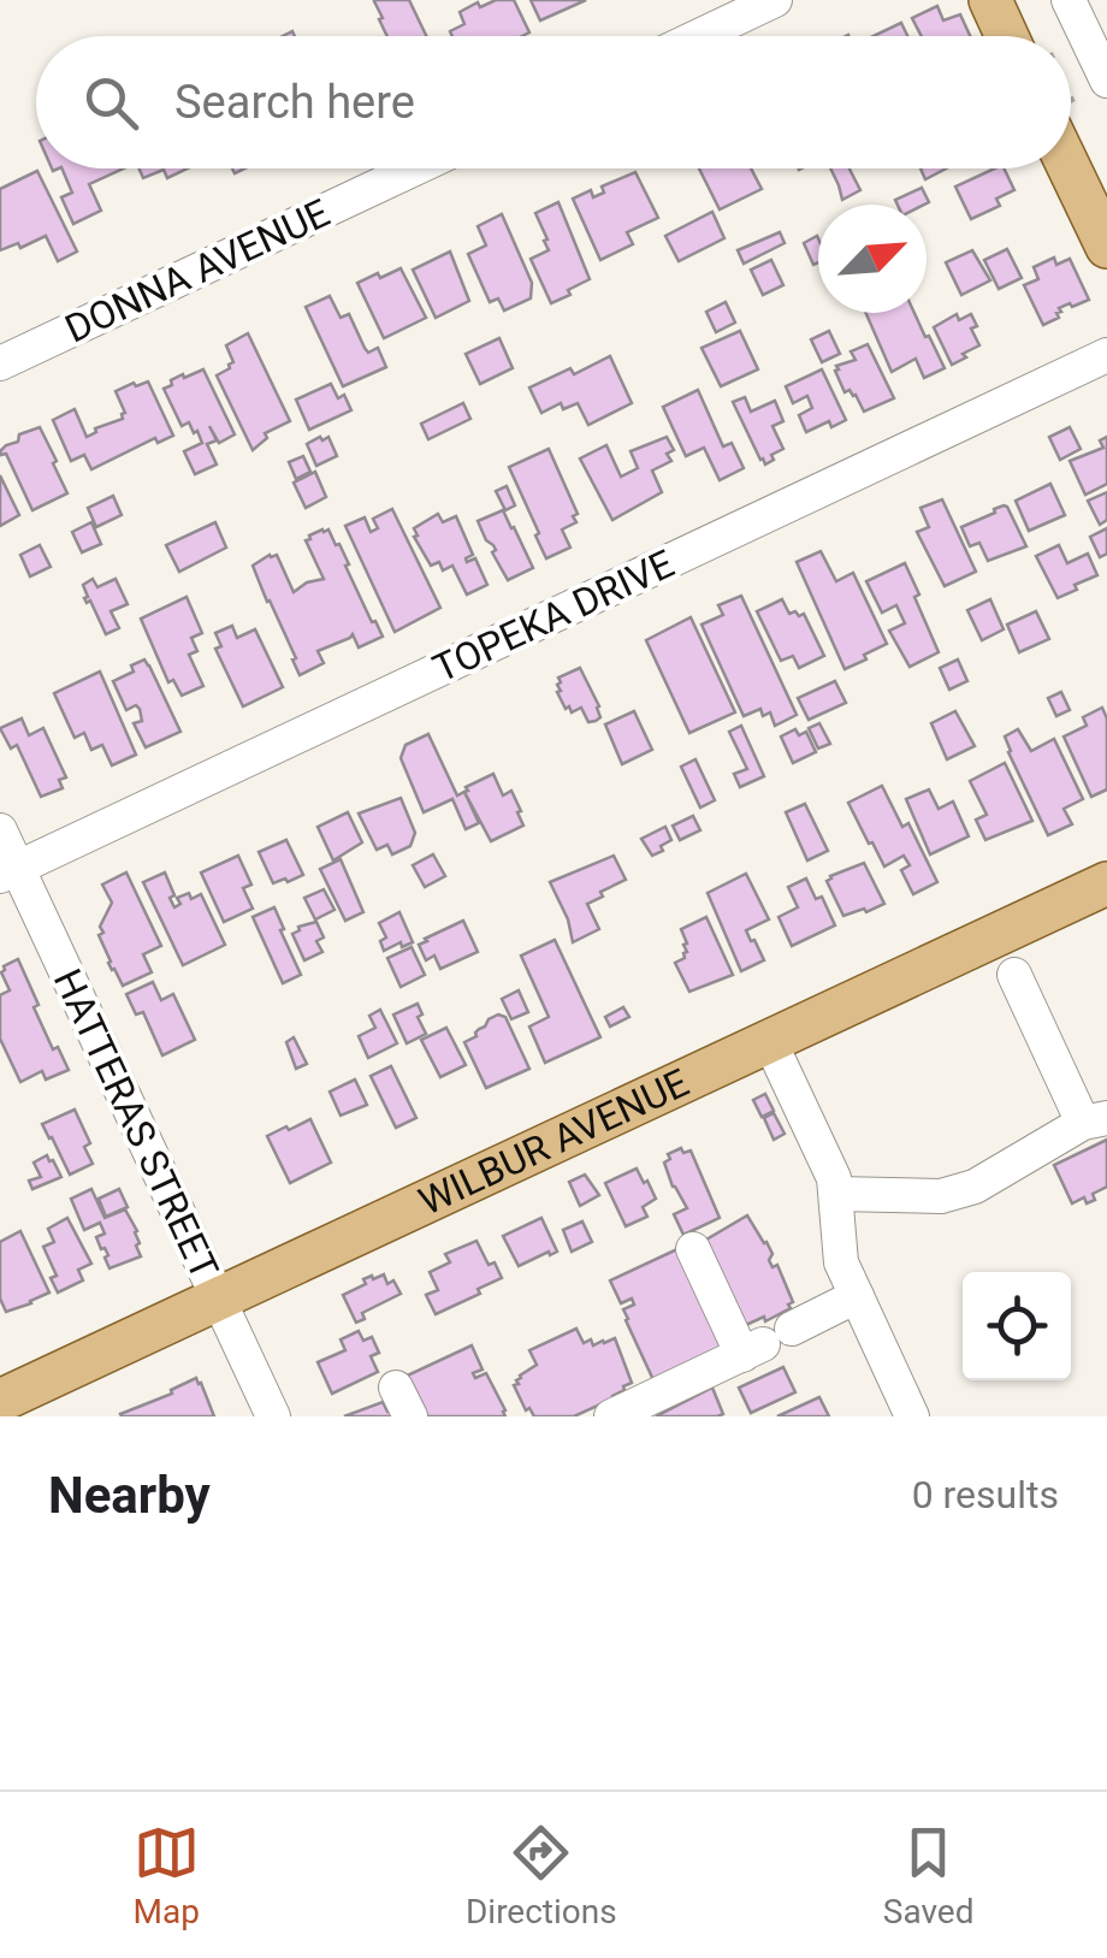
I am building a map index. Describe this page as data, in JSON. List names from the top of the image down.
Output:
{
  "streets": {
    "main road": ["WILBUR AVENUE"],
    "street": ["DONNA AVENUE", "TOPEKA DRIVE", "HATTERAS STREET"]
  },
  "crossings": [
    ["TOPEKA DRIVE", "HATTERAS STREET"],
    ["HATTERAS STREET", "WILBUR AVENUE"]
  ],
  "north": "top right",
  "page": {
    "search": "Search here",
    "heading": ["Nearby", "0 results"],
    "nav": ["Map", "Directions", "Saved"]
  }
}
